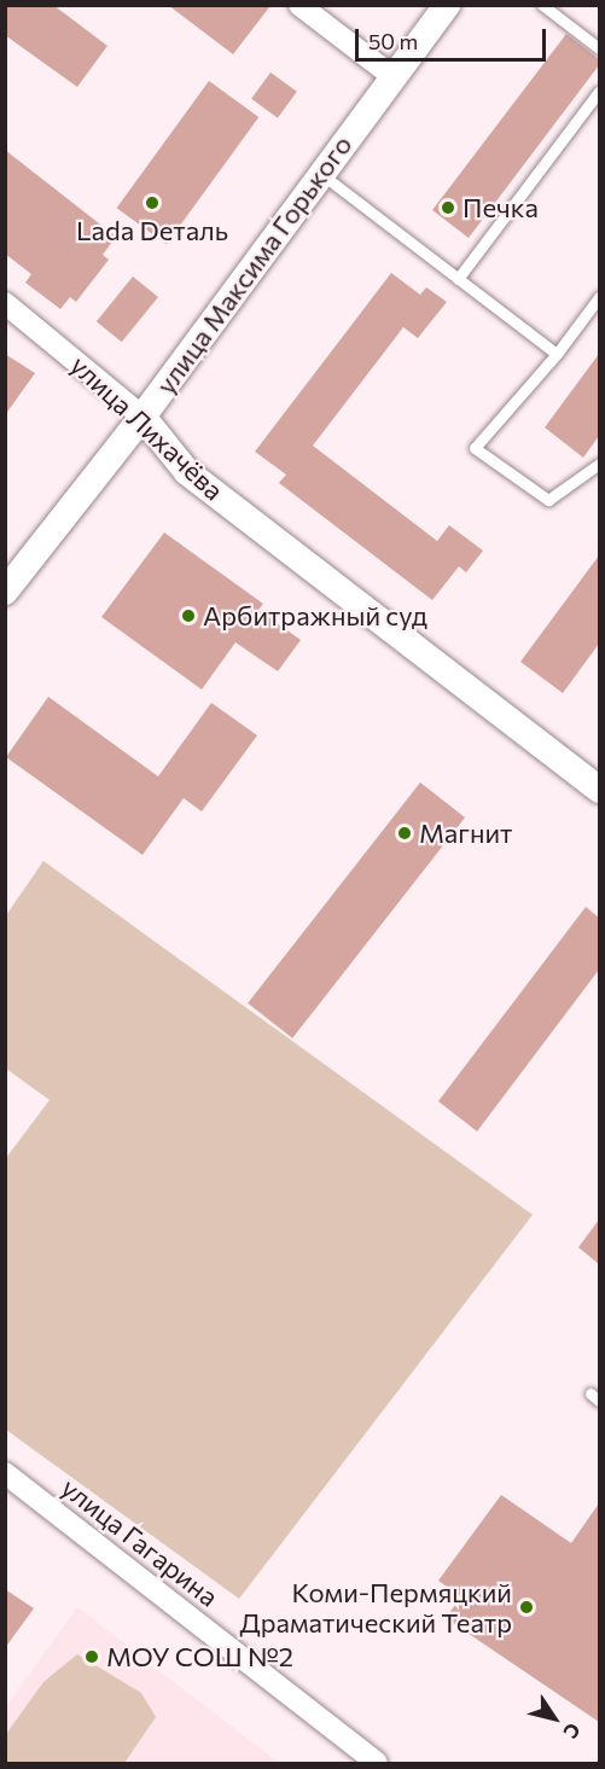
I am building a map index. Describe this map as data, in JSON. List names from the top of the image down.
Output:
{
  "streets": {
    "street": ["улица Максима Горького", "улица Лихачёва", "улица Гагарина"]
  },
  "crossings": [
    ["улица Максима Горького", "улица Лихачёва"]
  ],
  "places": [
    "Lada Dеталь",
    "Печка",
    "Арбитражный суд",
    "Магнит",
    "Коми-Пермяцкий Драматический Театр",
    "МОУ СОШ №2"
  ],
  "scale_bar": "50 m",
  "north": "bottom right"
}
